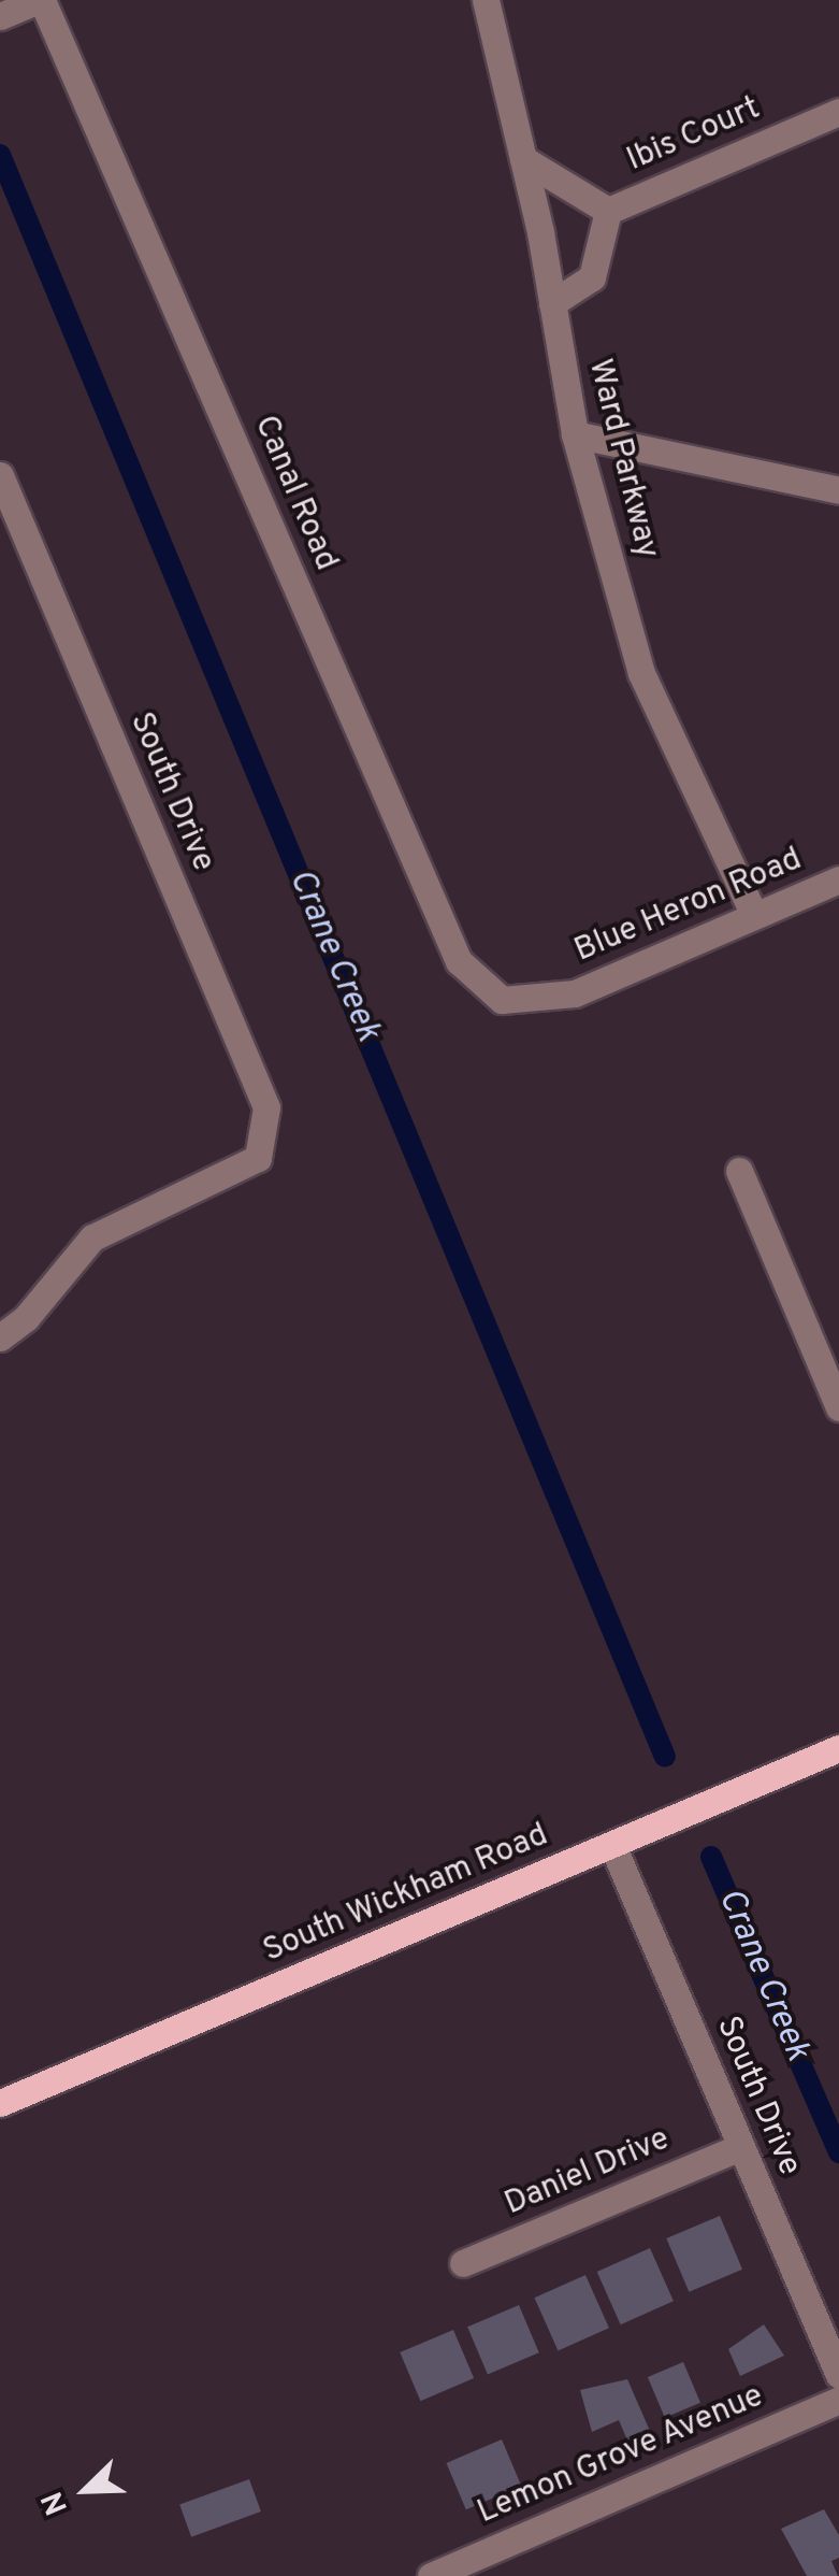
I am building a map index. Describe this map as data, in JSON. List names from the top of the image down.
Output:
{
  "streets": {
    "main road": ["South Wickham Road"],
    "street": [
      "Ibis Court",
      "Ward Parkway",
      "Canal Road",
      "South Drive",
      "Blue Heron Road",
      "Daniel Drive",
      "Lemon Grove Avenue"
    ]
  },
  "crossings": [
    ["Ibis Court", "Ward Parkway"],
    ["Ward Parkway", "Blue Heron Road"],
    ["Canal Road", "Blue Heron Road"],
    ["South Drive", "South Wickham Road"],
    ["South Drive", "Daniel Drive"]
  ],
  "water": ["Crane Creek"],
  "north": "bottom left"
}
